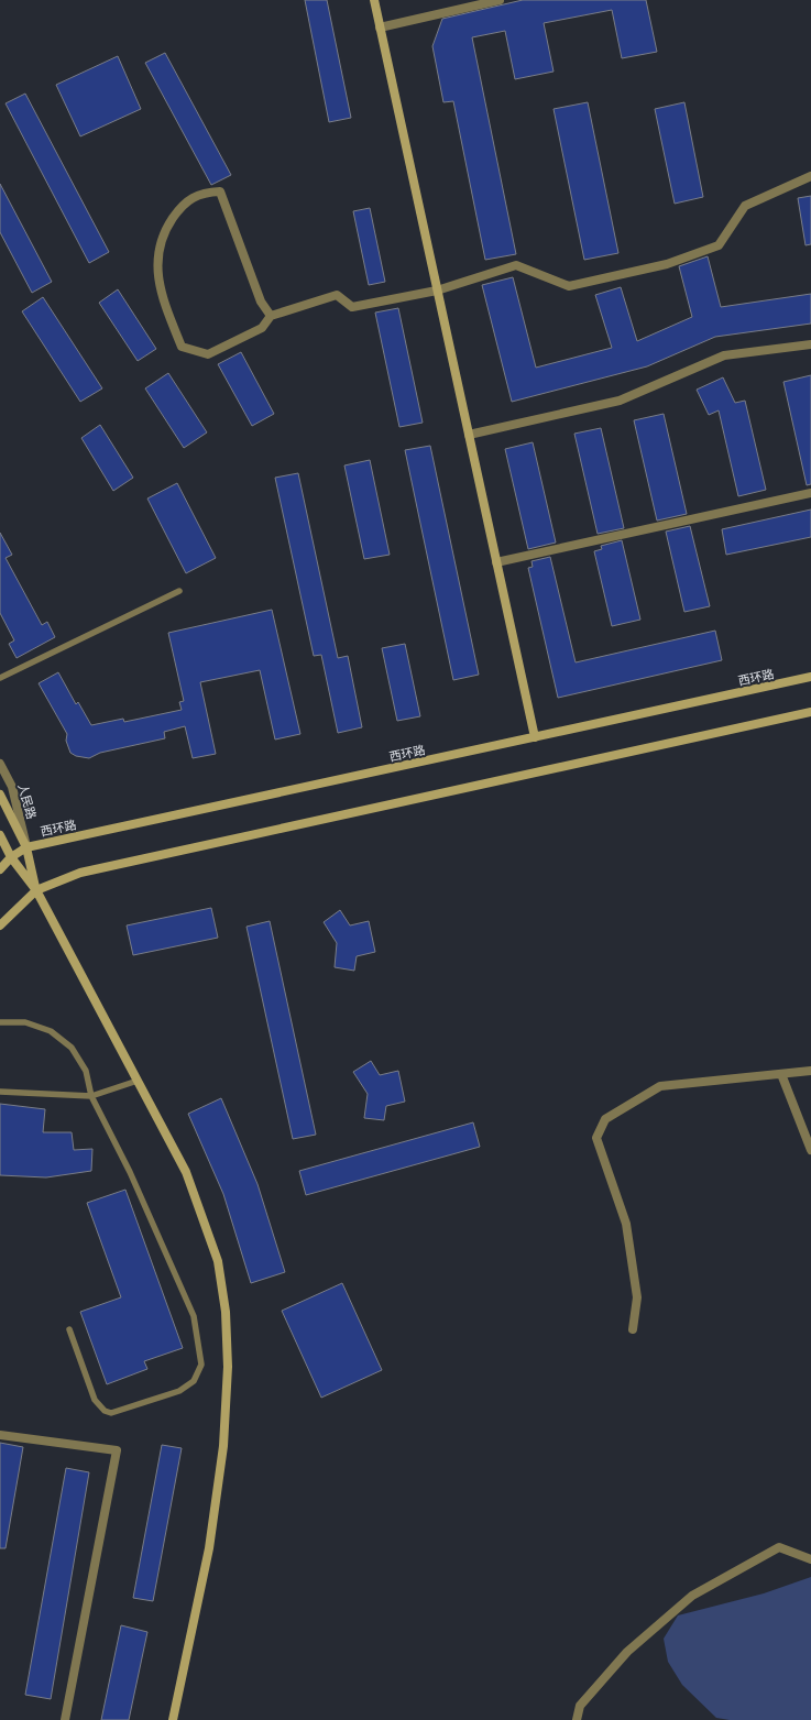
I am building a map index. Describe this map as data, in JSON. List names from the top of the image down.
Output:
{
  "streets": {
    "main road": ["西环路", "人民路"]
  },
  "crossings": [
    ["西环路", "人民路"]
  ]
}
